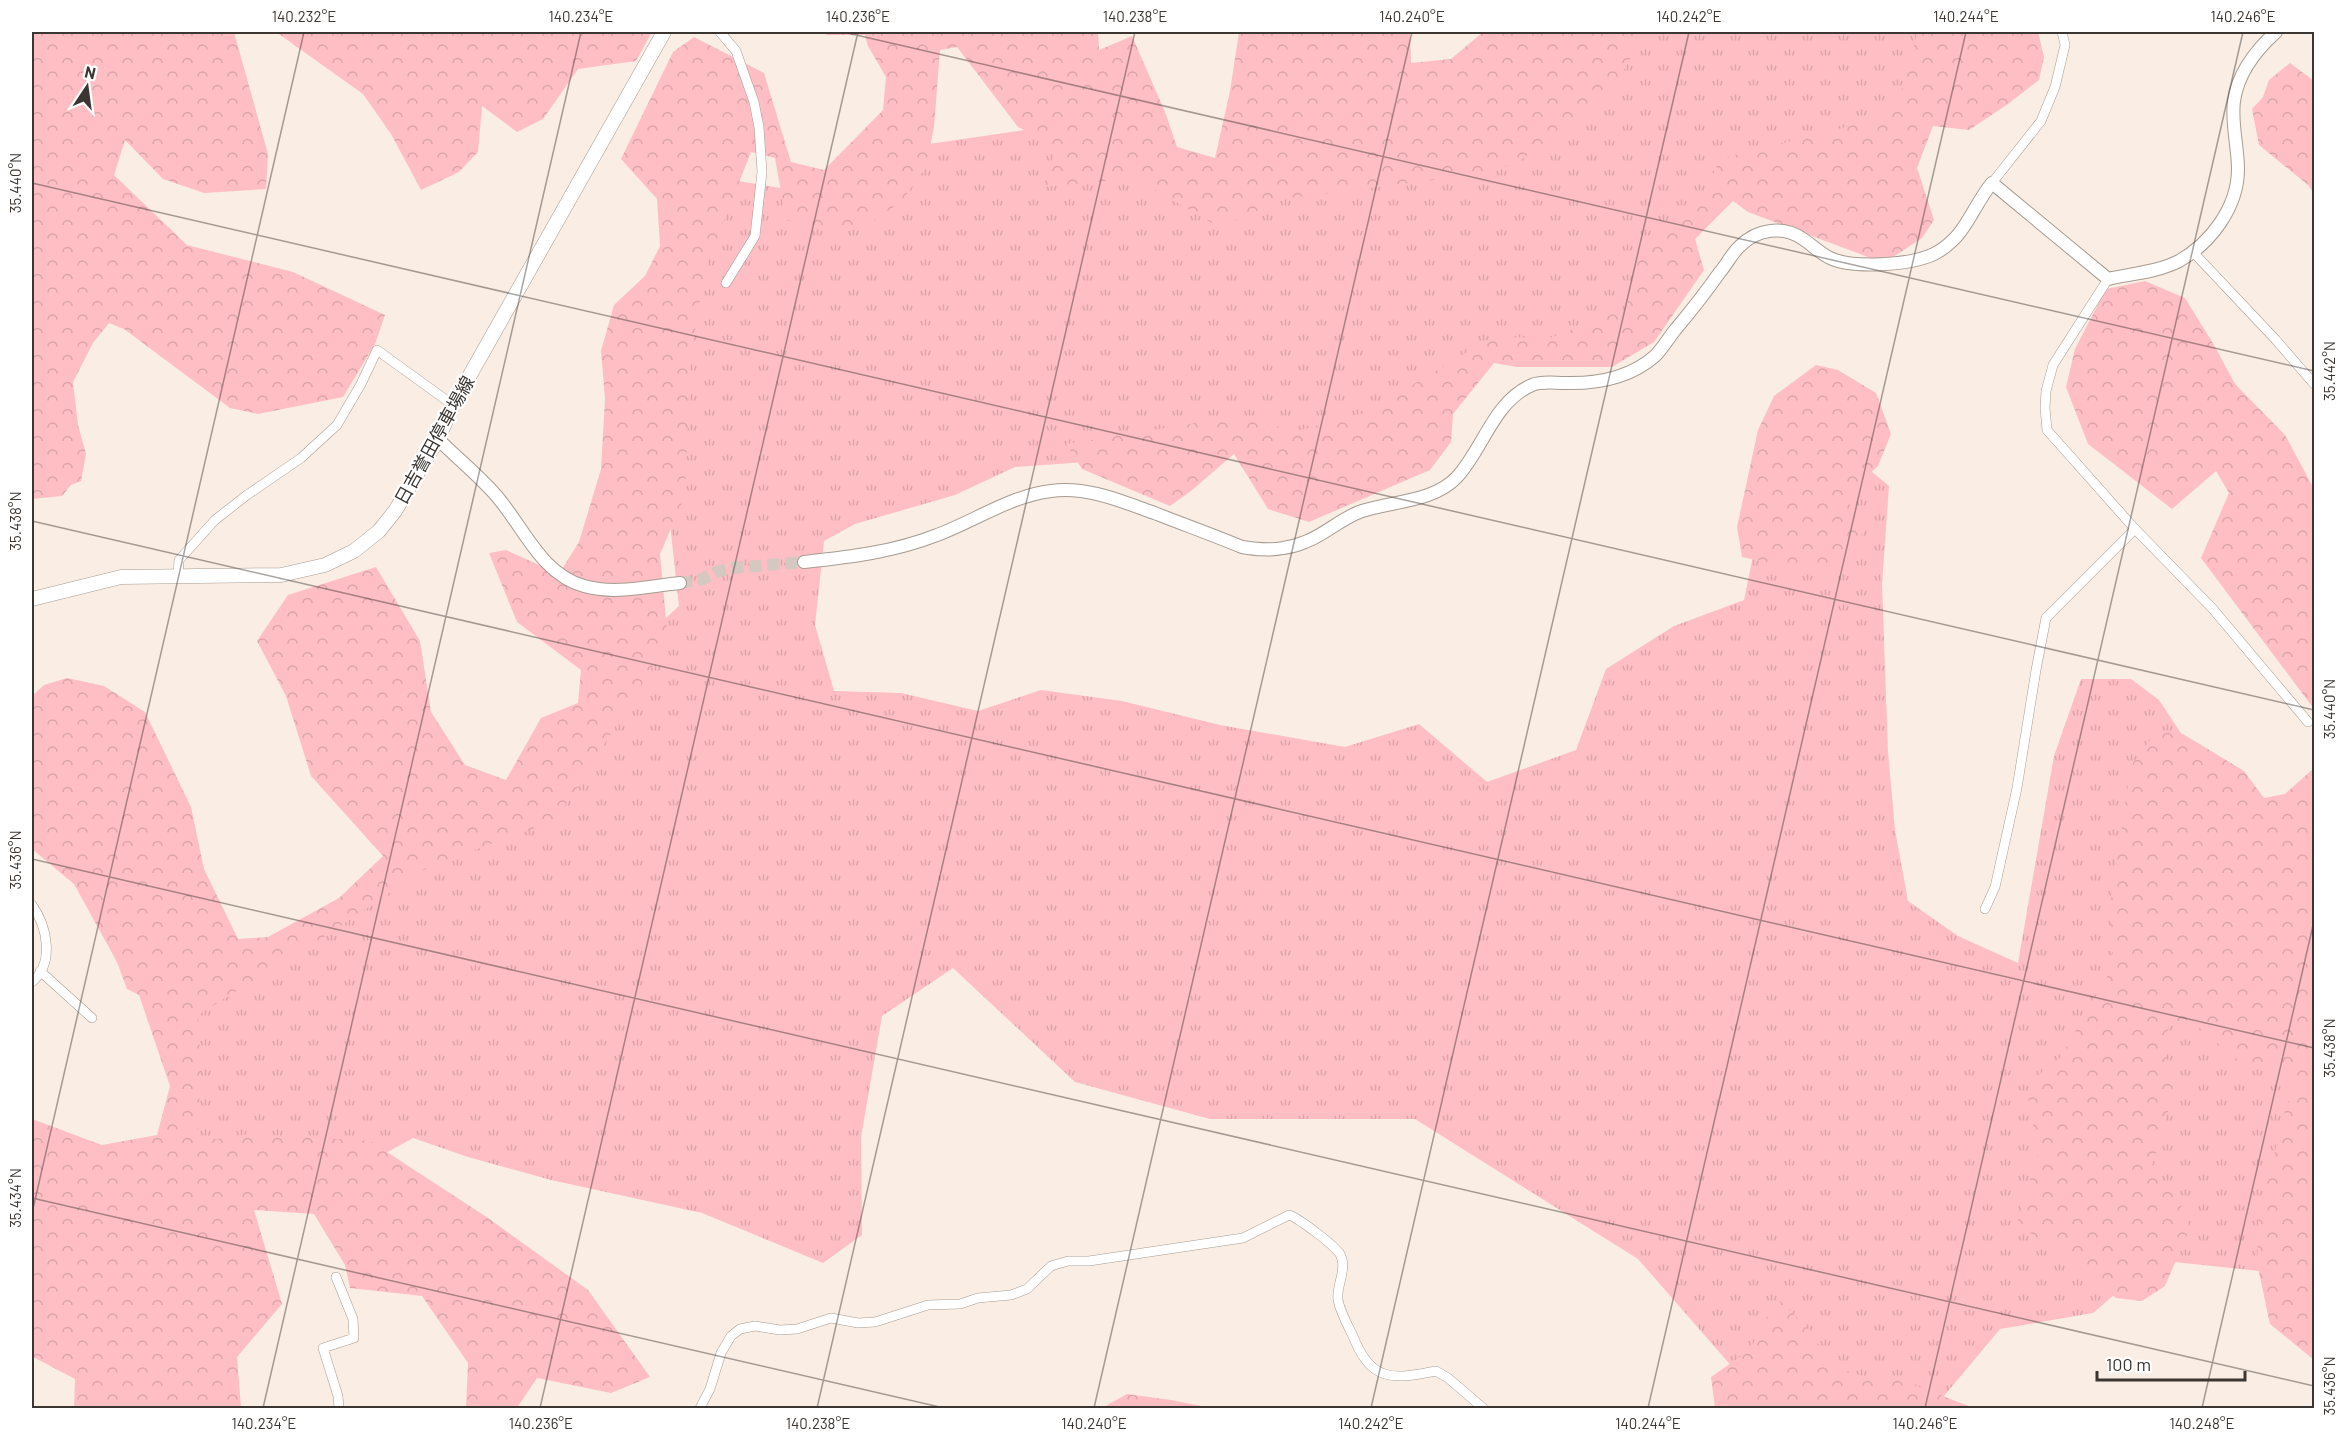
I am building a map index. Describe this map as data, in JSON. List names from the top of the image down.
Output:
{
  "streets": {
    "main road": ["日吉誉田停車場線"]
  },
  "scale_bar": "100 m",
  "north": "top",
  "coordinates": [
    "140.232°E",
    "140.234°E",
    "140.236°E",
    "140.238°E",
    "140.240°E",
    "140.242°E",
    "140.244°E",
    "140.246°E",
    "35.440°N",
    "35.442°N",
    "35.438°N",
    "35.436°N",
    "35.434°N",
    "140.248°E"
  ]
}
